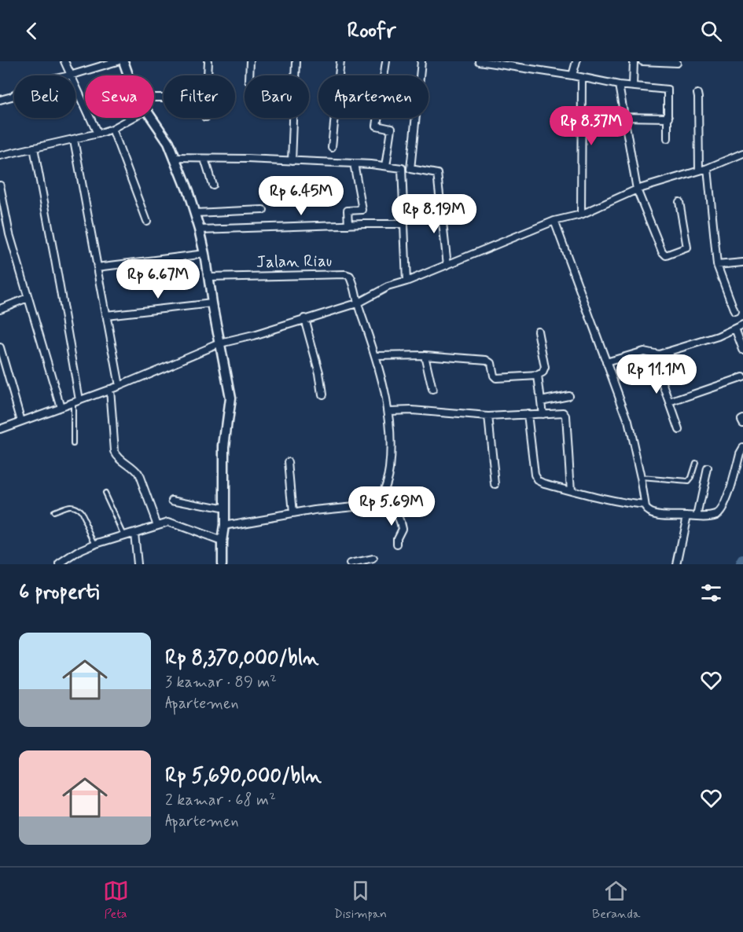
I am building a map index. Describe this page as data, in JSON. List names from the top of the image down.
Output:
{
  "streets": {
    "street": ["Jalan Riau"]
  },
  "page": {
    "header": "Roofr",
    "chip": [
      "Beli",
      "Sewa",
      "Filter",
      "Baru",
      "Apartemen"
    ],
    "price": [
      "Rp 8.37M",
      "Rp 6.45M",
      "Rp 8.19M",
      "Rp 6.67M",
      "Rp 11.1M",
      "Rp 5.69M"
    ],
    "heading": "6 properti",
    "list": [
      {
        "name": "Rp 8,370,000/bln",
        "note": "3 kamar · 89 m² · Apartemen"
      },
      {
        "name": "Rp 5,690,000/bln",
        "note": "2 kamar · 68 m² · Apartemen"
      }
    ],
    "tabs": ["Peta", "Disimpan", "Beranda"]
  }
}
